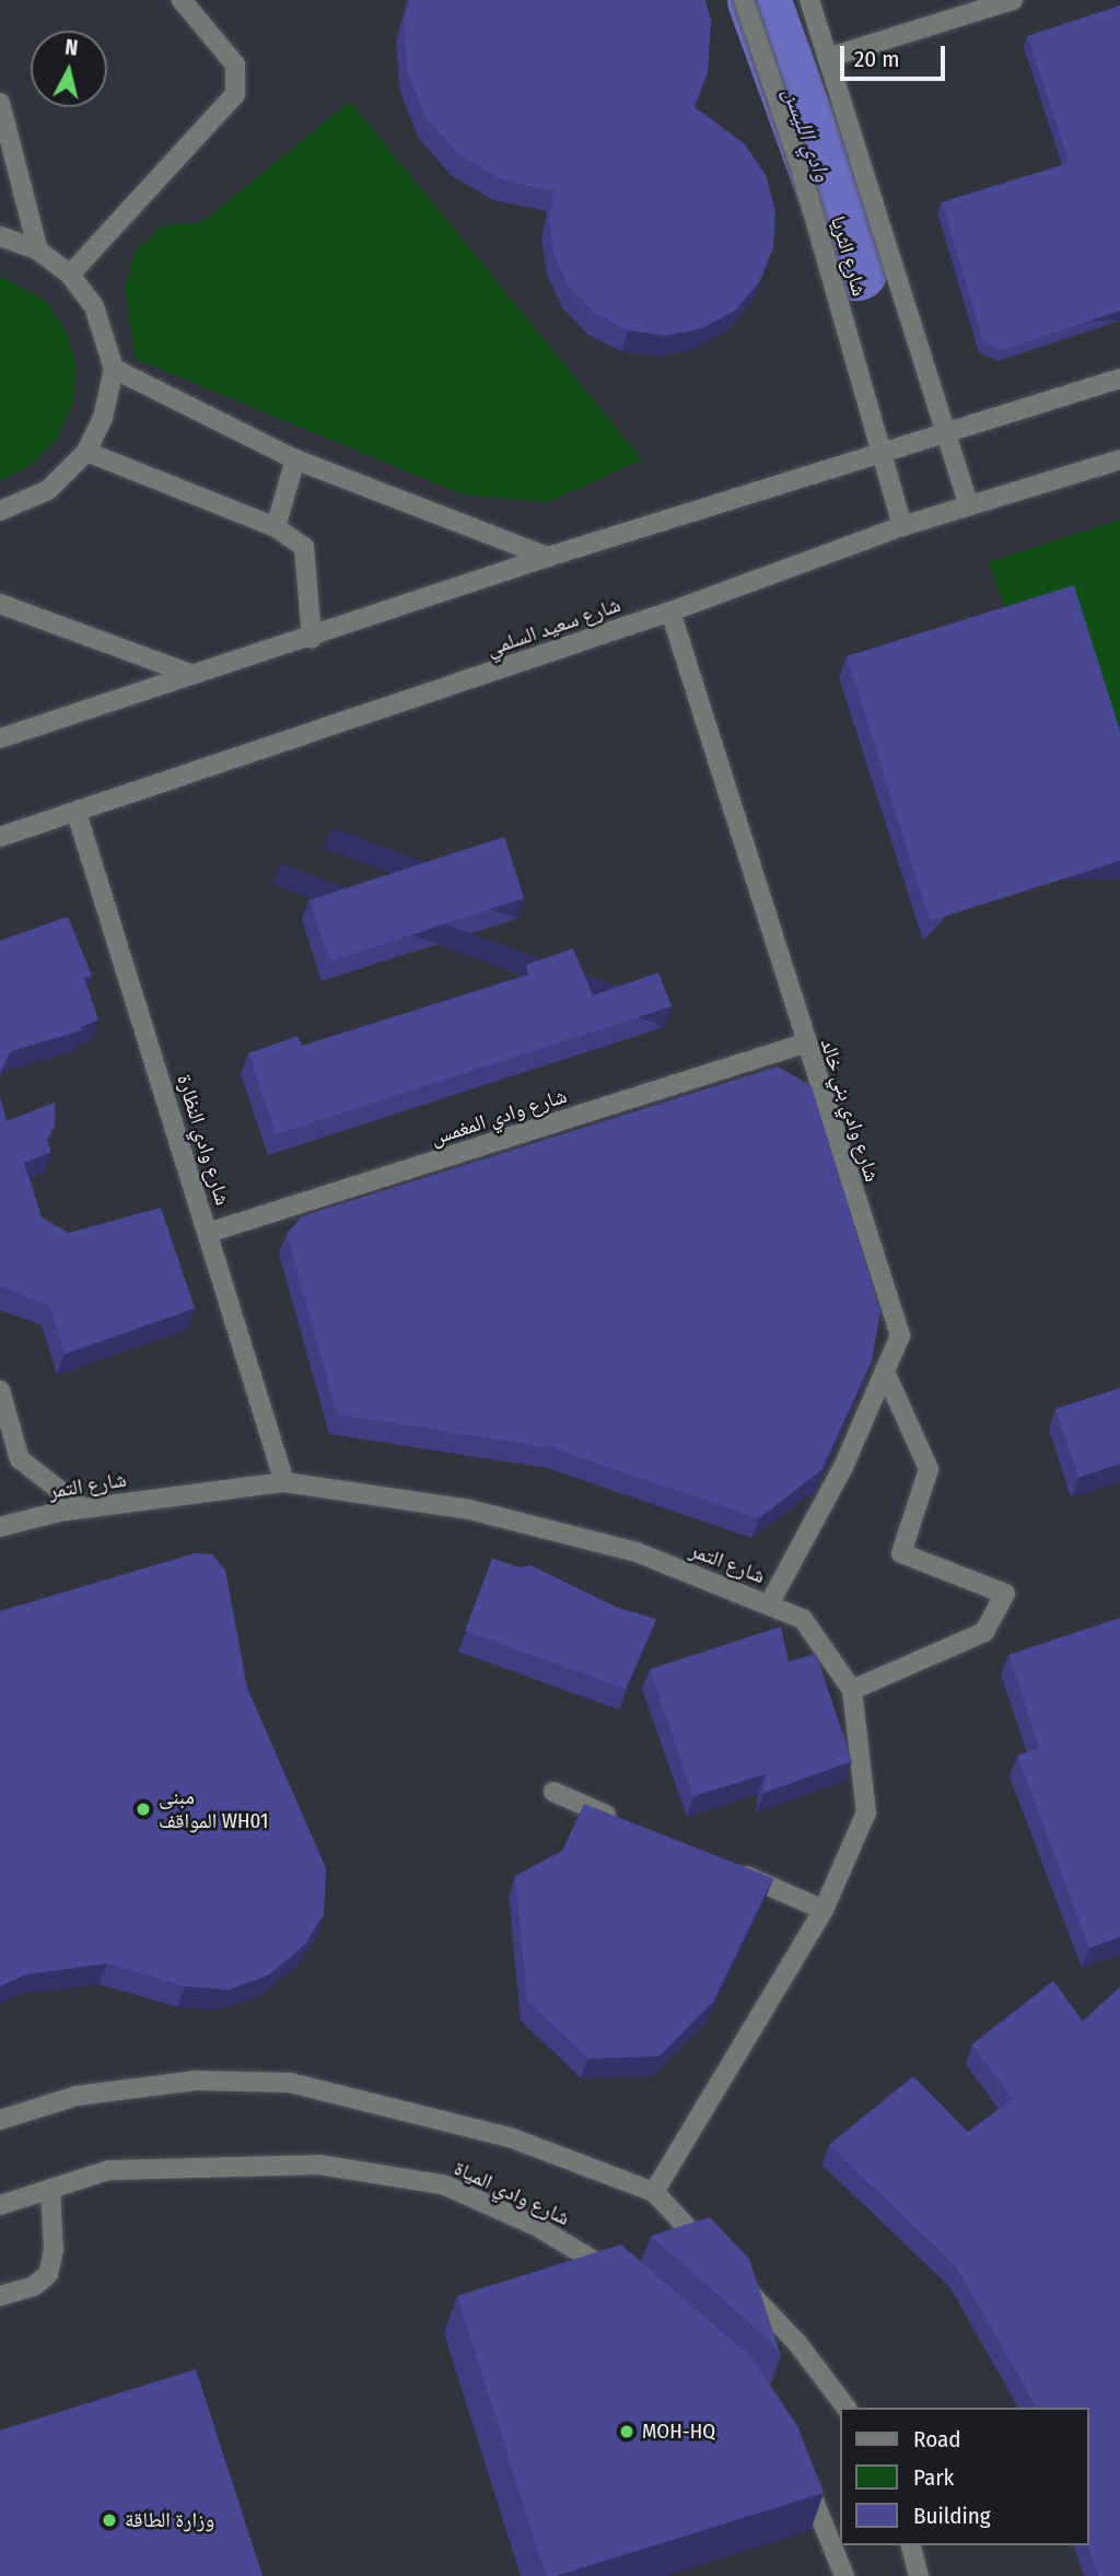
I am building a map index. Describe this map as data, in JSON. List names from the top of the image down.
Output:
{
  "streets": {
    "street": [
      "شارع الثريا",
      "شارع سعيد السلمي",
      "شارع وادي بني خالد",
      "شارع وادي المغمس",
      "شارع وادي النظارة",
      "شارع التمر",
      "شارع وادي المياة"
    ]
  },
  "crossings": [
    ["شارع الثريا", "شارع سعيد السلمي"],
    ["شارع سعيد السلمي", "شارع وادي بني خالد"],
    ["شارع سعيد السلمي", "شارع وادي النظارة"],
    ["شارع وادي بني خالد", "شارع وادي المغمس"],
    ["شارع وادي بني خالد", "شارع التمر"],
    ["شارع وادي المغمس", "شارع وادي النظارة"],
    ["شارع وادي النظارة", "شارع التمر"],
    ["شارع التمر", "شارع وادي المياة"]
  ],
  "water": ["وادي الليسن"],
  "places": ["مبنى المواقف WH01", "MOH-HQ", "وزارة الطاقة"],
  "legend": ["Road", "Park", "Building"],
  "scale_bar": "20 m",
  "north": "top"
}
